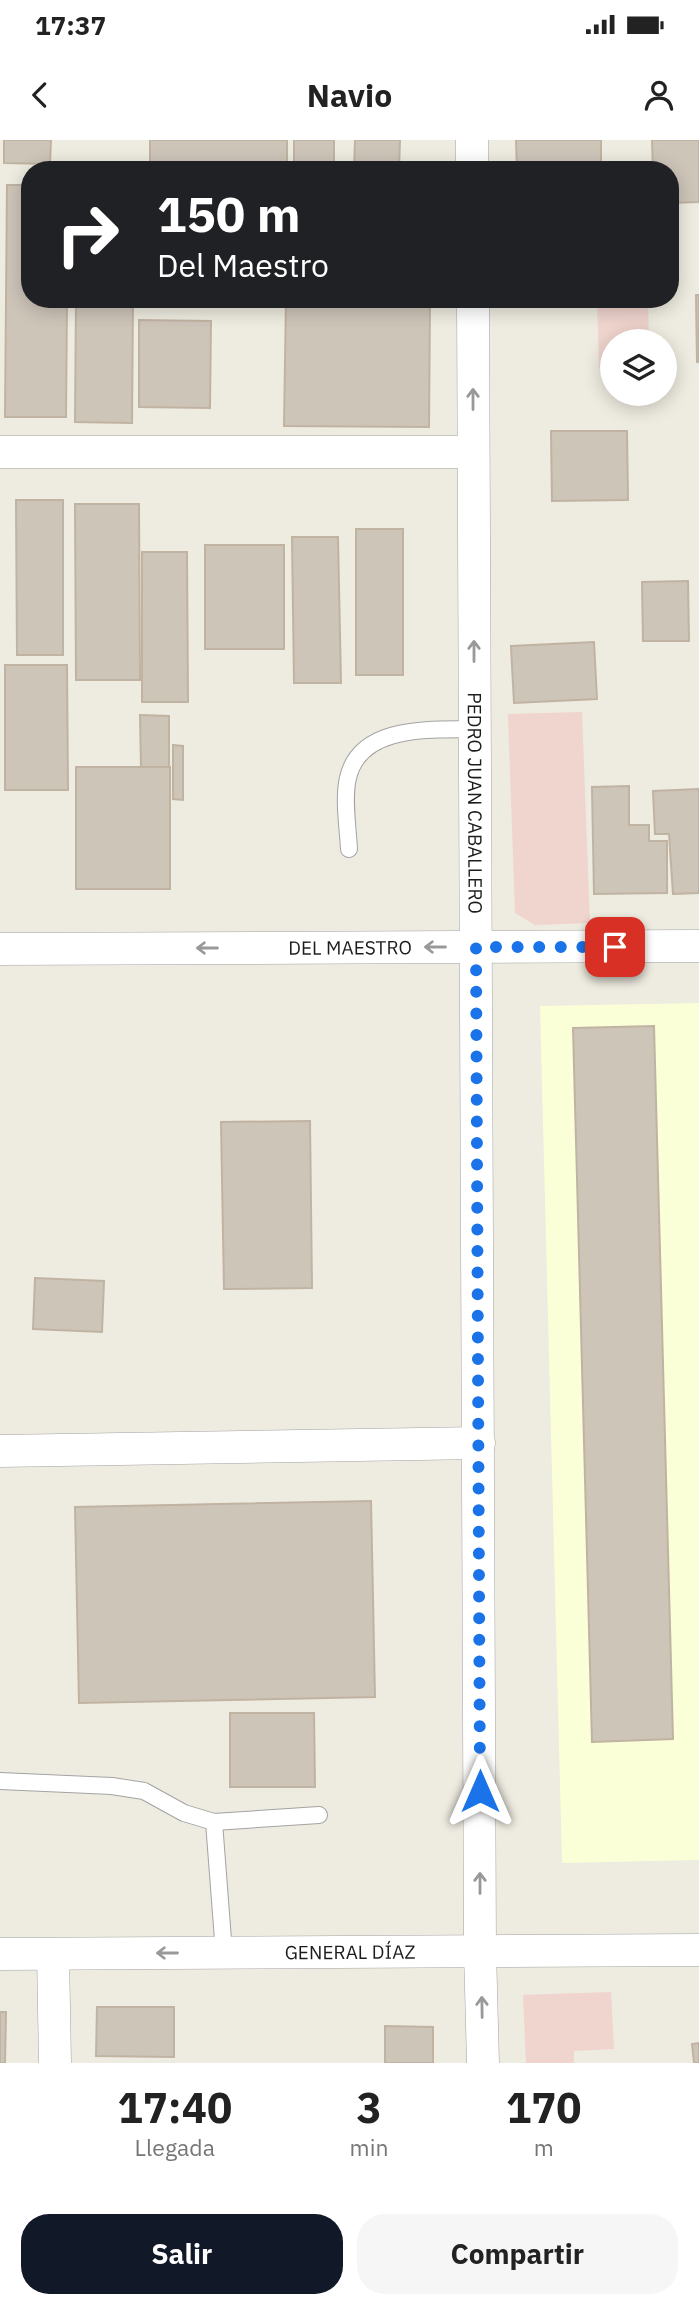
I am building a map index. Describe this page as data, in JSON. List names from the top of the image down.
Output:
{
  "streets": {
    "street": ["PEDRO JUAN CABALLERO", "DEL MAESTRO", "GENERAL DÍAZ"]
  },
  "crossings": [
    ["PEDRO JUAN CABALLERO", "DEL MAESTRO"],
    ["PEDRO JUAN CABALLERO", "GENERAL DÍAZ"]
  ],
  "one_way": ["PEDRO JUAN CABALLERO", "DEL MAESTRO"],
  "page": {
    "status": "17:37",
    "header": "Navio",
    "turn": ["150 m", "Del Maestro"],
    "eta": [
      "17:40",
      "Llegada",
      "3",
      "min",
      "170",
      "m"
    ],
    "buttons": ["Salir", "Compartir"]
  }
}
